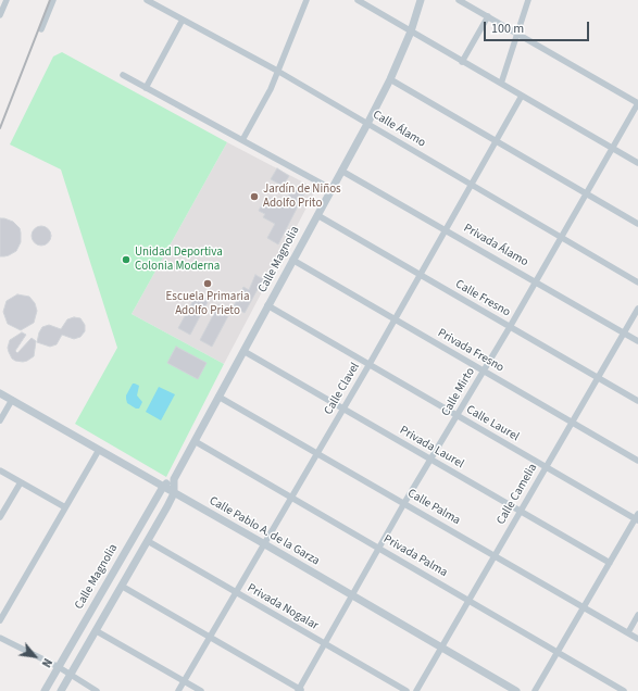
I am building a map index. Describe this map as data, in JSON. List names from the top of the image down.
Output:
{
  "streets": {
    "street": [
      "Calle Álamo",
      "Privada Álamo",
      "Calle Magnolia",
      "Calle Fresno",
      "Privada Fresno",
      "Calle Clavel",
      "Calle Mirto",
      "Calle Laurel",
      "Privada Laurel",
      "Calle Camelia",
      "Calle Palma",
      "Calle Pablo A. de la Garza",
      "Privada Palma",
      "Privada Nogalar"
    ]
  },
  "crossings": [
    ["Calle Álamo", "Calle Magnolia"],
    ["Calle Álamo", "Calle Clavel"],
    ["Calle Álamo", "Calle Mirto"],
    ["Privada Álamo", "Calle Magnolia"],
    ["Privada Álamo", "Calle Clavel"],
    ["Privada Álamo", "Calle Mirto"],
    ["Privada Álamo", "Calle Camelia"],
    ["Calle Magnolia", "Calle Fresno"],
    ["Calle Magnolia", "Privada Fresno"],
    ["Calle Magnolia", "Calle Laurel"],
    ["Calle Magnolia", "Privada Laurel"],
    ["Calle Magnolia", "Calle Palma"],
    ["Calle Magnolia", "Calle Pablo A. de la Garza"],
    ["Calle Magnolia", "Privada Palma"],
    ["Calle Magnolia", "Privada Nogalar"],
    ["Calle Fresno", "Calle Clavel"],
    ["Calle Fresno", "Calle Mirto"],
    ["Calle Fresno", "Calle Camelia"],
    ["Privada Fresno", "Calle Clavel"],
    ["Privada Fresno", "Calle Mirto"],
    ["Privada Fresno", "Calle Camelia"],
    ["Calle Clavel", "Calle Laurel"],
    ["Calle Clavel", "Privada Laurel"],
    ["Calle Clavel", "Calle Palma"],
    ["Calle Clavel", "Calle Pablo A. de la Garza"],
    ["Calle Clavel", "Privada Palma"],
    ["Calle Clavel", "Privada Nogalar"],
    ["Calle Mirto", "Calle Laurel"],
    ["Calle Mirto", "Privada Laurel"],
    ["Calle Mirto", "Calle Palma"],
    ["Calle Mirto", "Calle Pablo A. de la Garza"],
    ["Calle Mirto", "Privada Palma"],
    ["Calle Mirto", "Privada Nogalar"],
    ["Calle Laurel", "Calle Camelia"],
    ["Privada Laurel", "Calle Camelia"],
    ["Calle Camelia", "Calle Palma"],
    ["Calle Camelia", "Calle Pablo A. de la Garza"],
    ["Calle Camelia", "Privada Palma"]
  ],
  "places": ["Jardín de Niños Adolfo Prito", "Unidad Deportiva Colonia Moderna", "Escuela Primaria Adolfo Prieto"],
  "scale_bar": "100 m",
  "north": "bottom right"
}
